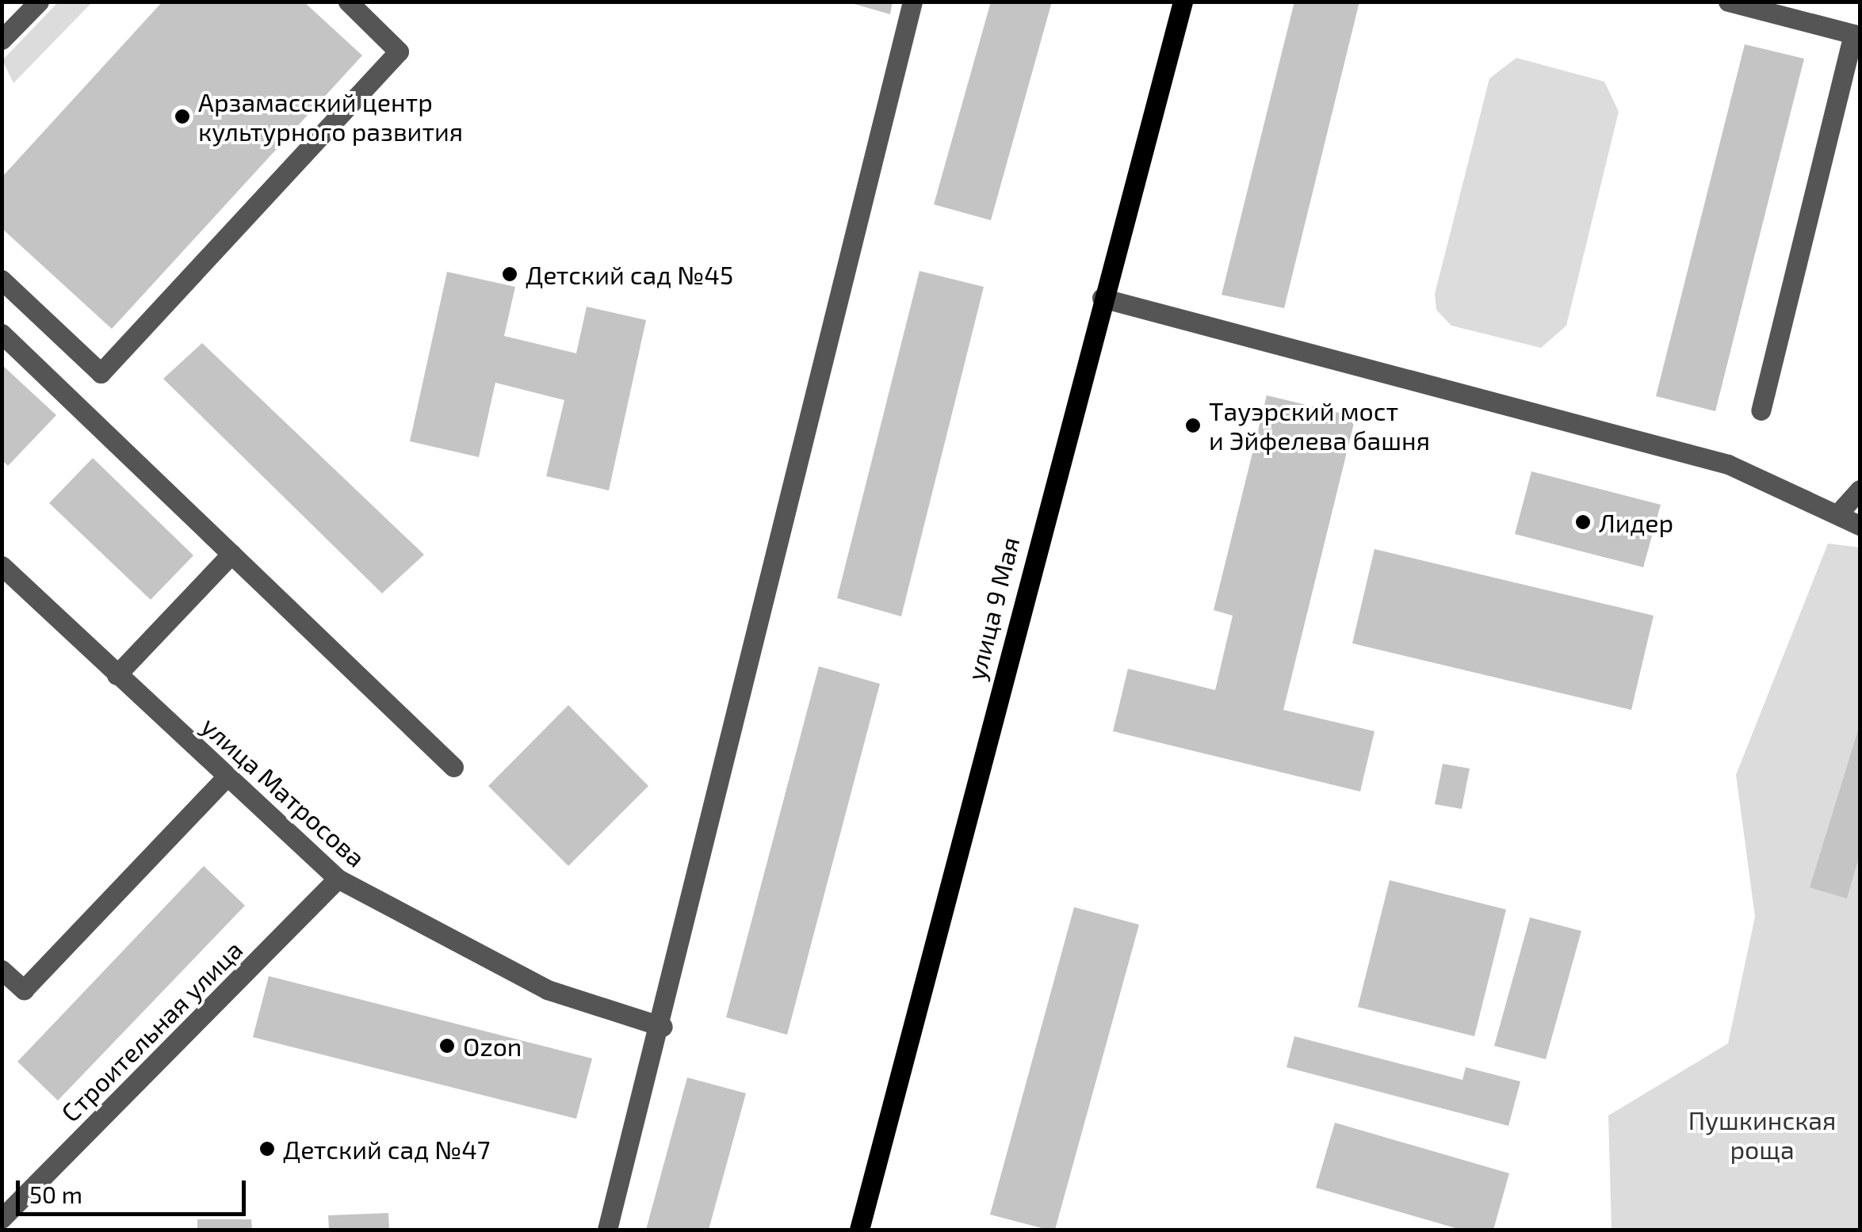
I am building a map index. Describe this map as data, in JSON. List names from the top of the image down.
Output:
{
  "streets": {
    "main road": ["улица 9 Мая"],
    "street": ["улица Матросова", "Строительная улица"]
  },
  "crossings": [
    ["улица Матросова", "Строительная улица"]
  ],
  "parks": ["Пушкинская роща"],
  "places": [
    "Арзамасский центр культурного развития",
    "Детский сад №45",
    "Тауэрский мост и Эйфелева башня",
    "Лидер",
    "Ozon",
    "Детский сад №47"
  ],
  "scale_bar": "50 m"
}
